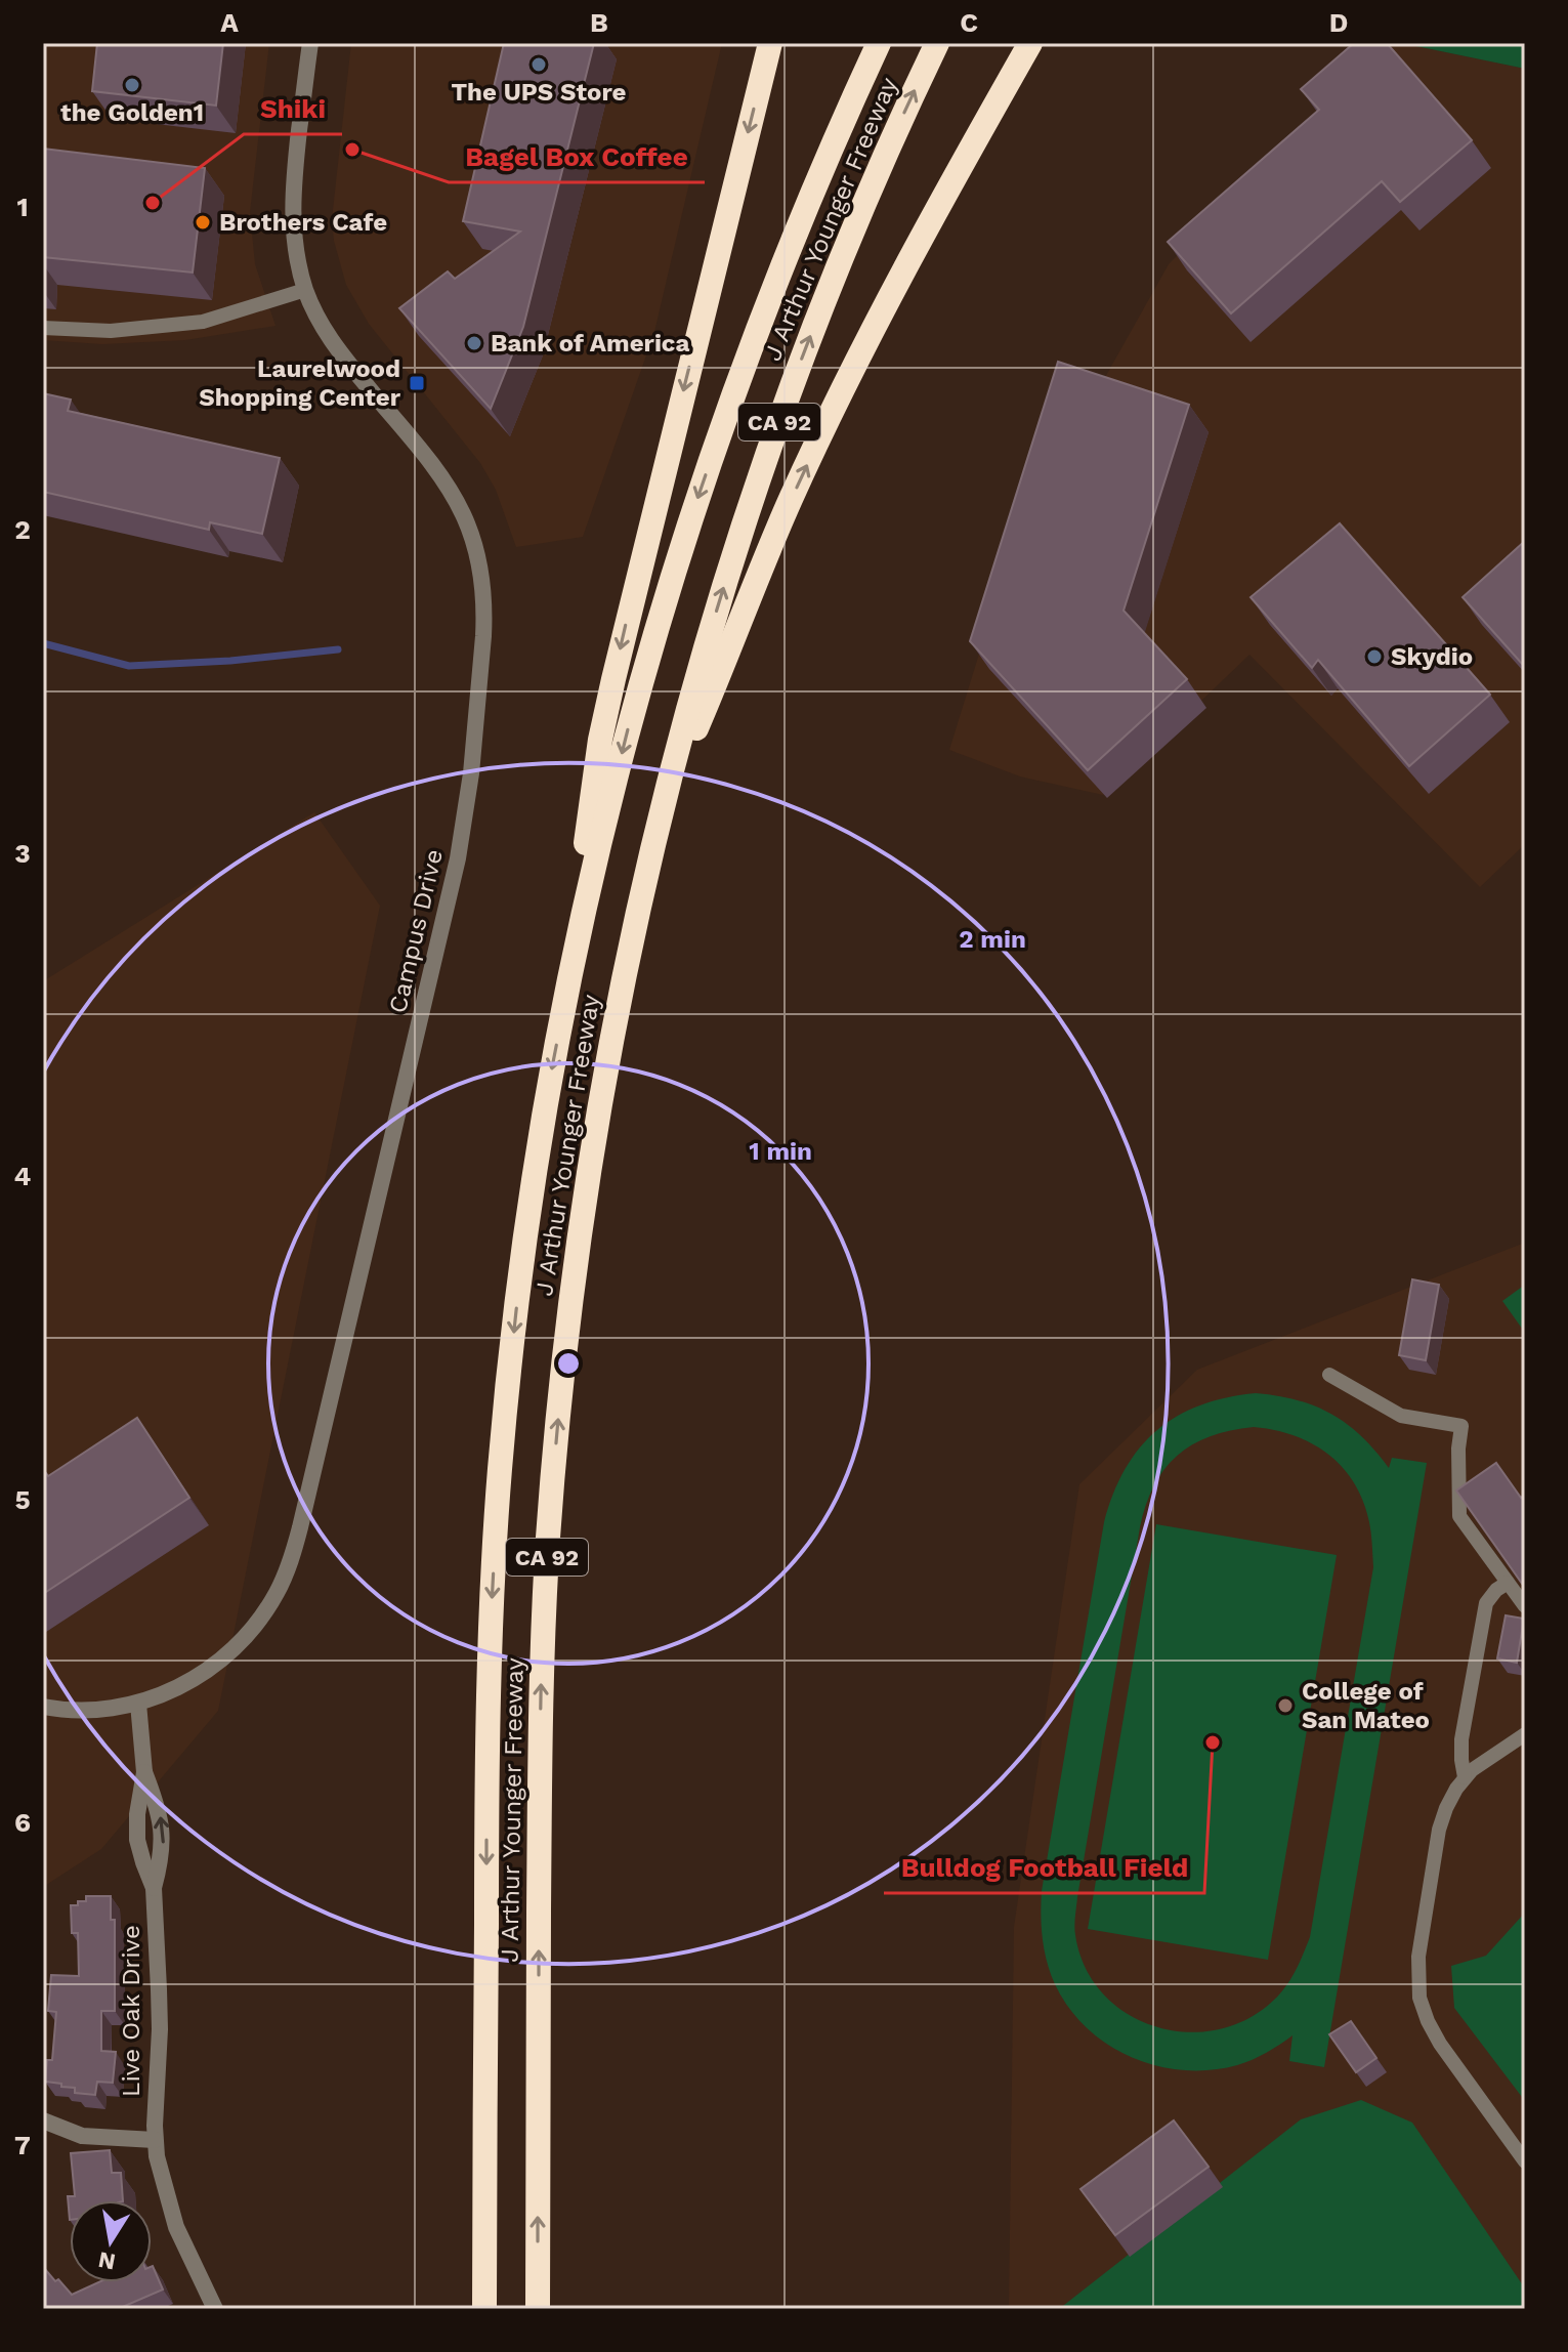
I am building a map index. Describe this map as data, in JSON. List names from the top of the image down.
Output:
{
  "streets": {
    "highway": ["J Arthur Younger Freeway", "CA 92"],
    "street": ["Campus Drive", "Live Oak Drive"]
  },
  "crossings": [
    ["Campus Drive", "Live Oak Drive"]
  ],
  "places": {
    "other": [
      "The UPS Store",
      "the Golden1",
      "Bagel Box Coffee",
      "Shiki",
      "Brothers Cafe",
      "Bank of America",
      "Skydio",
      "College of San Mateo",
      "Bulldog Football Field"
    ],
    "transit": ["Laurelwood Shopping Center"]
  },
  "north": "bottom",
  "grid": {
    "columns": [
      "A",
      "B",
      "C",
      "D"
    ],
    "rows": [
      "1",
      "2",
      "3",
      "4",
      "5",
      "6",
      "7"
    ]
  },
  "rings": ["2 min", "1 min"]
}
